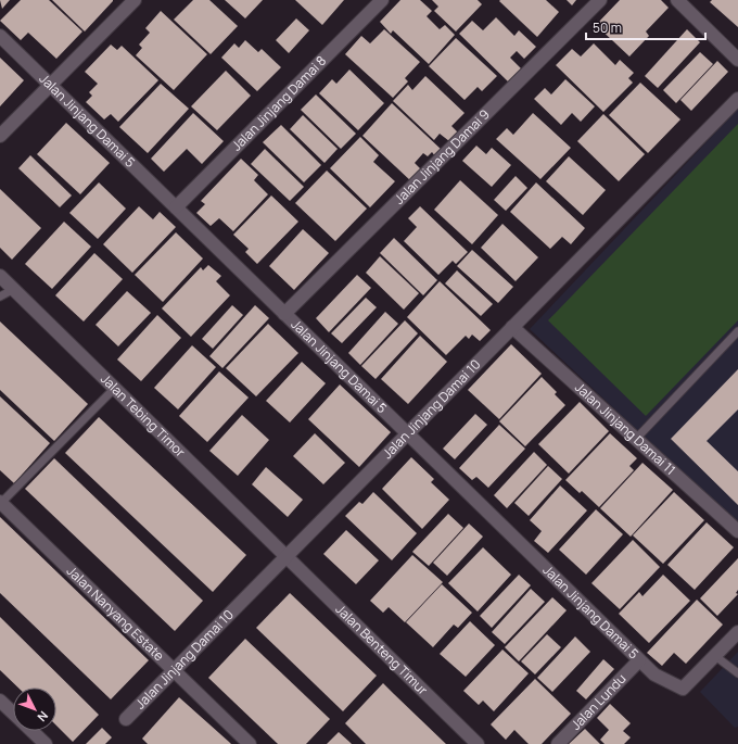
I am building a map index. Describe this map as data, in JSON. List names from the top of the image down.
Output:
{
  "streets": {
    "street": [
      "Jalan Jinjang Damai 8",
      "Jalan Jinjang Damai 5",
      "Jalan Jinjang Damai 9",
      "Jalan Jinjang Damai 10",
      "Jalan Tebing Timor",
      "Jalan Jinjang Damai 11",
      "Jalan Nanyang Estate",
      "Jalan Benteng Timur",
      "Jalan Lundu"
    ]
  },
  "crossings": [
    ["Jalan Jinjang Damai 8", "Jalan Jinjang Damai 5"],
    ["Jalan Jinjang Damai 5", "Jalan Jinjang Damai 9"],
    ["Jalan Jinjang Damai 5", "Jalan Jinjang Damai 10"],
    ["Jalan Jinjang Damai 5", "Jalan Lundu"],
    ["Jalan Jinjang Damai 10", "Jalan Tebing Timor"],
    ["Jalan Jinjang Damai 10", "Jalan Jinjang Damai 11"],
    ["Jalan Jinjang Damai 10", "Jalan Nanyang Estate"],
    ["Jalan Jinjang Damai 10", "Jalan Benteng Timur"],
    ["Jalan Tebing Timor", "Jalan Benteng Timur"]
  ],
  "scale_bar": "50 m",
  "north": "bottom right"
}
